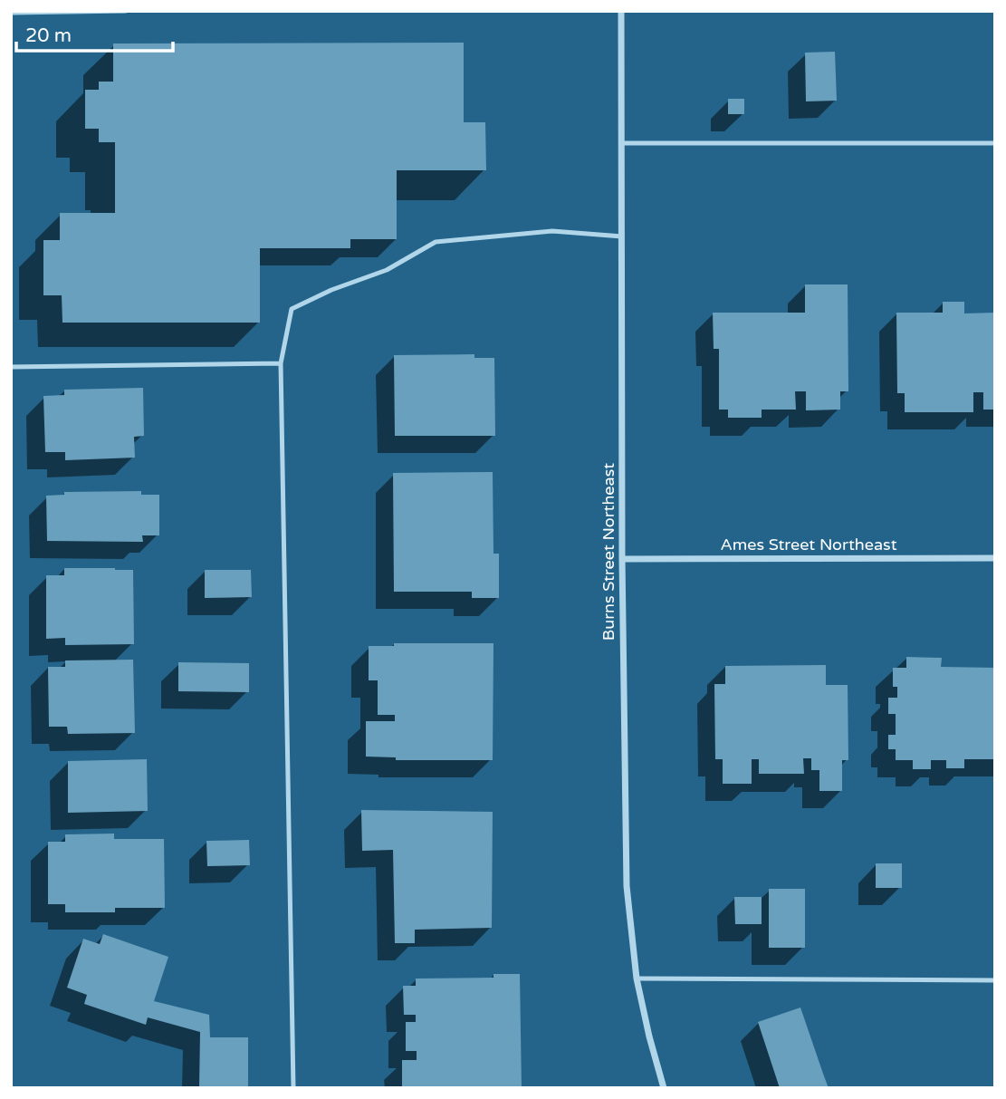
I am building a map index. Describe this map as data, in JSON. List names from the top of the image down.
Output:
{
  "streets": {
    "street": ["Ames Street Northeast", "Burns Street Northeast"]
  },
  "crossings": [
    ["Ames Street Northeast", "Burns Street Northeast"]
  ],
  "scale_bar": "20 m"
}
